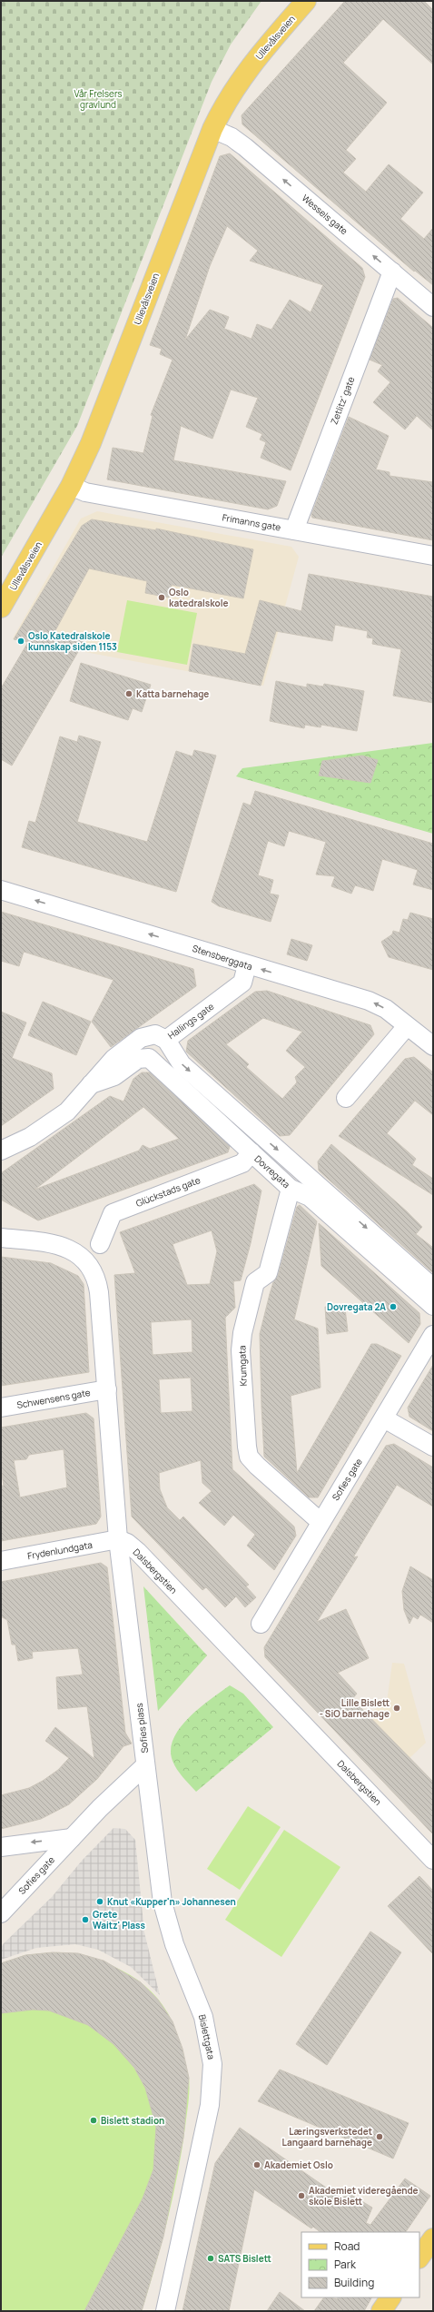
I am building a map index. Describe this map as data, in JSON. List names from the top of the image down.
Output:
{
  "streets": {
    "main road": ["Ullevålsveien"],
    "street": [
      "Wessels gate",
      "Zetlitz’ gate",
      "Frimanns gate",
      "Stensberggata",
      "Hallings gate",
      "Dovregata",
      "Glückstads gate",
      "Krumgata",
      "Schwensens gate",
      "Sofies gate",
      "Frydenlundgata",
      "Dalsbergstien",
      "Sofies plass",
      "Bislettgata"
    ]
  },
  "crossings": [
    ["Ullevålsveien", "Wessels gate"],
    ["Ullevålsveien", "Frimanns gate"],
    ["Wessels gate", "Zetlitz’ gate"],
    ["Zetlitz’ gate", "Frimanns gate"],
    ["Stensberggata", "Hallings gate"],
    ["Hallings gate", "Dovregata"],
    ["Dovregata", "Glückstads gate"],
    ["Dovregata", "Krumgata"],
    ["Krumgata", "Sofies gate"],
    ["Sofies gate", "Sofies plass"],
    ["Frydenlundgata", "Dalsbergstien"],
    ["Frydenlundgata", "Sofies plass"],
    ["Dalsbergstien", "Sofies plass"],
    ["Sofies plass", "Bislettgata"]
  ],
  "one_way": ["Wessels gate"],
  "parks": ["Vår Frelsers gravlund"],
  "places": [
    "Oslo katedralskole",
    "Oslo Katedralskole kunnskap siden 1153",
    "Katta barnehage",
    "Dovregata 2A",
    "Lille Bislett - SiO barnehage",
    "Knut «Kupper'n» Johannesen",
    "Grete Waitz' Plass",
    "Bislett stadion",
    "Læringsverkstedet Langaard barnehage",
    "Akademiet Oslo",
    "Akademiet videregående skole Bislett",
    "SATS Bislett"
  ],
  "legend": ["Road", "Park", "Building"]
}
